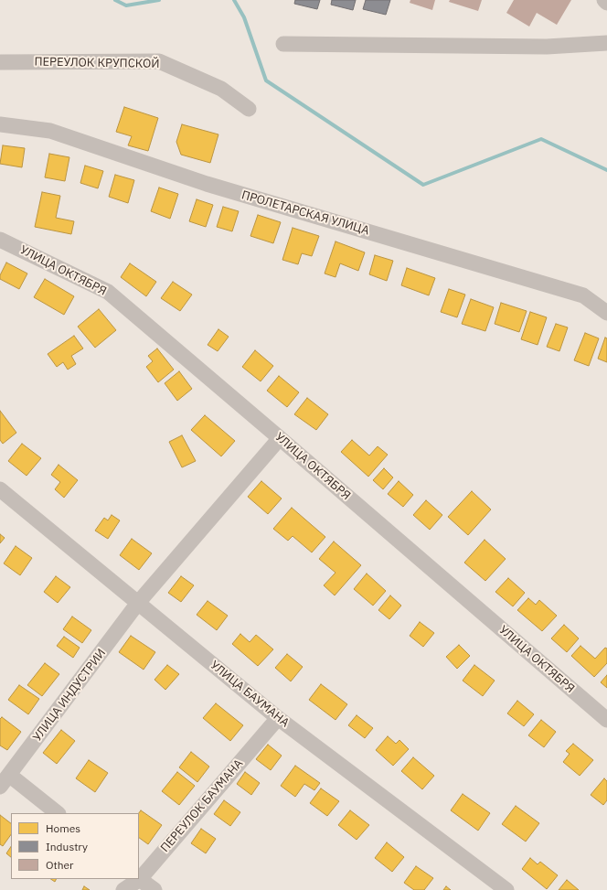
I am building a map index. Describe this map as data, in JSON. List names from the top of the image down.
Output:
{
  "streets": {
    "street": [
      "ПЕРЕУЛОК КРУПСКОЙ",
      "ПРОЛЕТАРСКАЯ УЛИЦА",
      "УЛИЦА ОКТЯБРЯ",
      "УЛИЦА БАУМАНА",
      "УЛИЦА ИНДУСТРИИ",
      "ПЕРЕУЛОК БАУМАНА"
    ]
  },
  "crossings": [
    ["УЛИЦА ОКТЯБРЯ", "УЛИЦА ИНДУСТРИИ"],
    ["УЛИЦА БАУМАНА", "УЛИЦА ИНДУСТРИИ"],
    ["УЛИЦА БАУМАНА", "ПЕРЕУЛОК БАУМАНА"]
  ],
  "legend": ["Homes", "Industry", "Other"]
}
